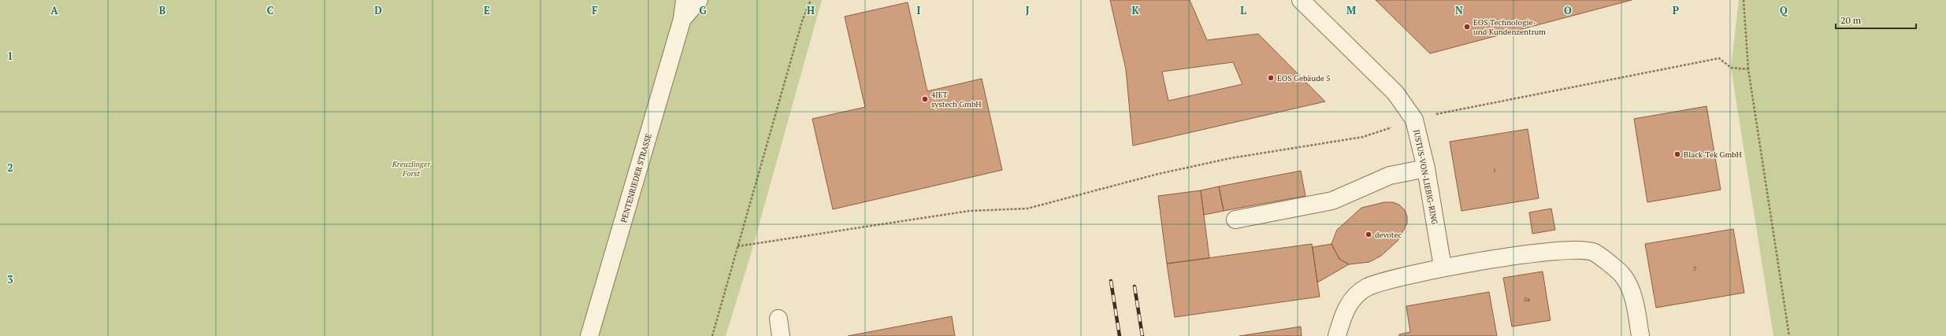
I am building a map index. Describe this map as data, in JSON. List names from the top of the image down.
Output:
{
  "streets": {
    "street": ["JUSTUS-VON-LIEBIG-RING", "PENTENRIEDER STRASSE"]
  },
  "parks": ["Kreuzlinger Forst"],
  "places": [
    "EOS Technologie- und Kundenzentrum",
    "EOS Gebäude 5",
    "4JET systech GmbH",
    "Black-Tek GmbH",
    "devotec"
  ],
  "house_numbers": ["1", "5", "2a"],
  "scale_bar": "20 m",
  "grid": {
    "columns": [
      "A",
      "B",
      "C",
      "D",
      "E",
      "F",
      "G",
      "H",
      "I",
      "J",
      "K",
      "L",
      "M",
      "N",
      "O",
      "P",
      "Q"
    ],
    "rows": ["1", "2", "3"]
  }
}
